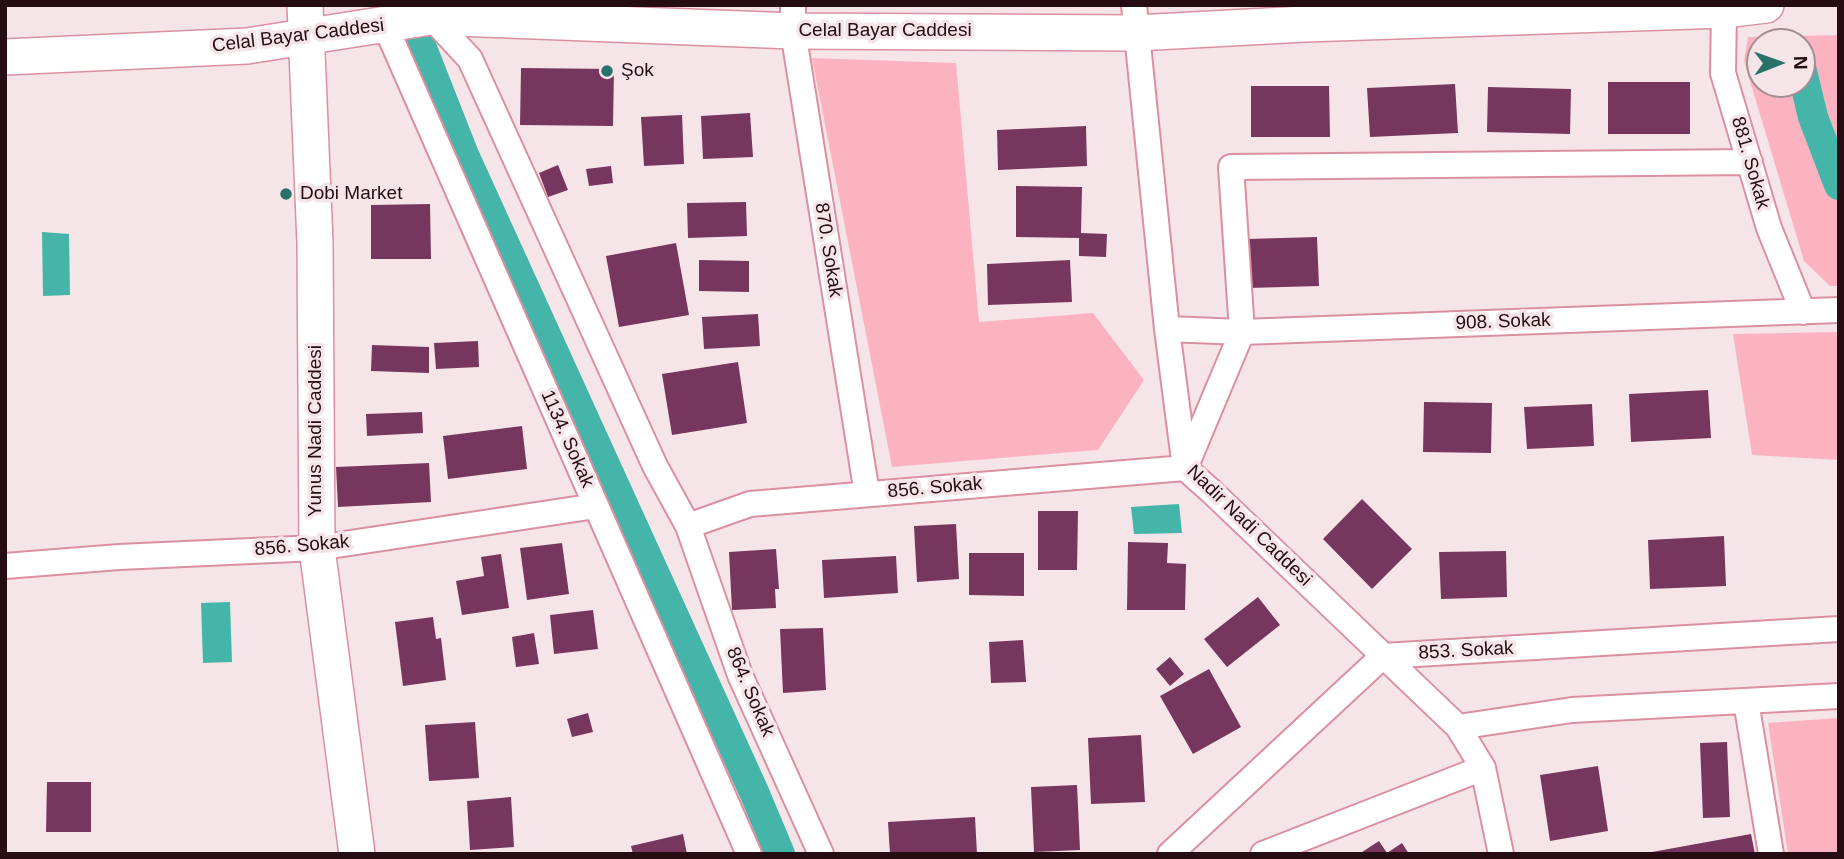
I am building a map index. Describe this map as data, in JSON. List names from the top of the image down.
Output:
{
  "streets": {
    "street": [
      "Celal Bayar Caddesi",
      "881. Sokak",
      "870. Sokak",
      "908. Sokak",
      "Yunus Nadi Caddesi",
      "1134. Sokak",
      "856. Sokak",
      "Nadir Nadi Caddesi",
      "853. Sokak",
      "864. Sokak"
    ]
  },
  "crossings": [
    ["Celal Bayar Caddesi", "881. Sokak"],
    ["Celal Bayar Caddesi", "870. Sokak"],
    ["Celal Bayar Caddesi", "Yunus Nadi Caddesi"],
    ["Celal Bayar Caddesi", "1134. Sokak"],
    ["Celal Bayar Caddesi", "Nadir Nadi Caddesi"],
    ["Celal Bayar Caddesi", "864. Sokak"],
    ["881. Sokak", "908. Sokak"],
    ["870. Sokak", "856. Sokak"],
    ["908. Sokak", "Nadir Nadi Caddesi"],
    ["Yunus Nadi Caddesi", "856. Sokak"],
    ["1134. Sokak", "856. Sokak"],
    ["856. Sokak", "Nadir Nadi Caddesi"],
    ["856. Sokak", "864. Sokak"],
    ["Nadir Nadi Caddesi", "853. Sokak"]
  ],
  "places": ["Şok", "Dobi Market"],
  "north": "right"
}
